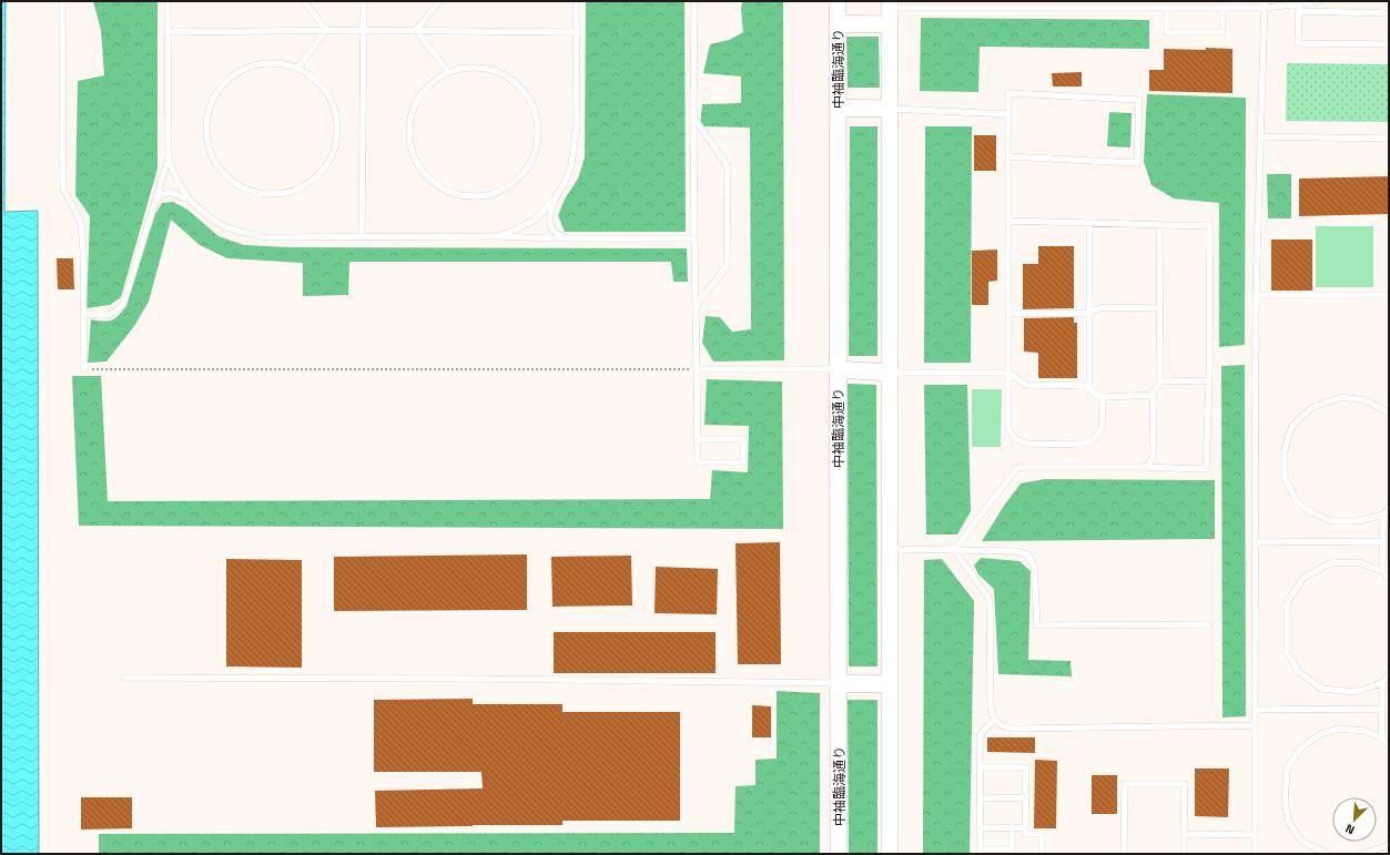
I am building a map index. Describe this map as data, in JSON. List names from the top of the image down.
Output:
{
  "streets": {
    "street": ["中袖臨海通り"]
  },
  "north": "bottom left"
}
